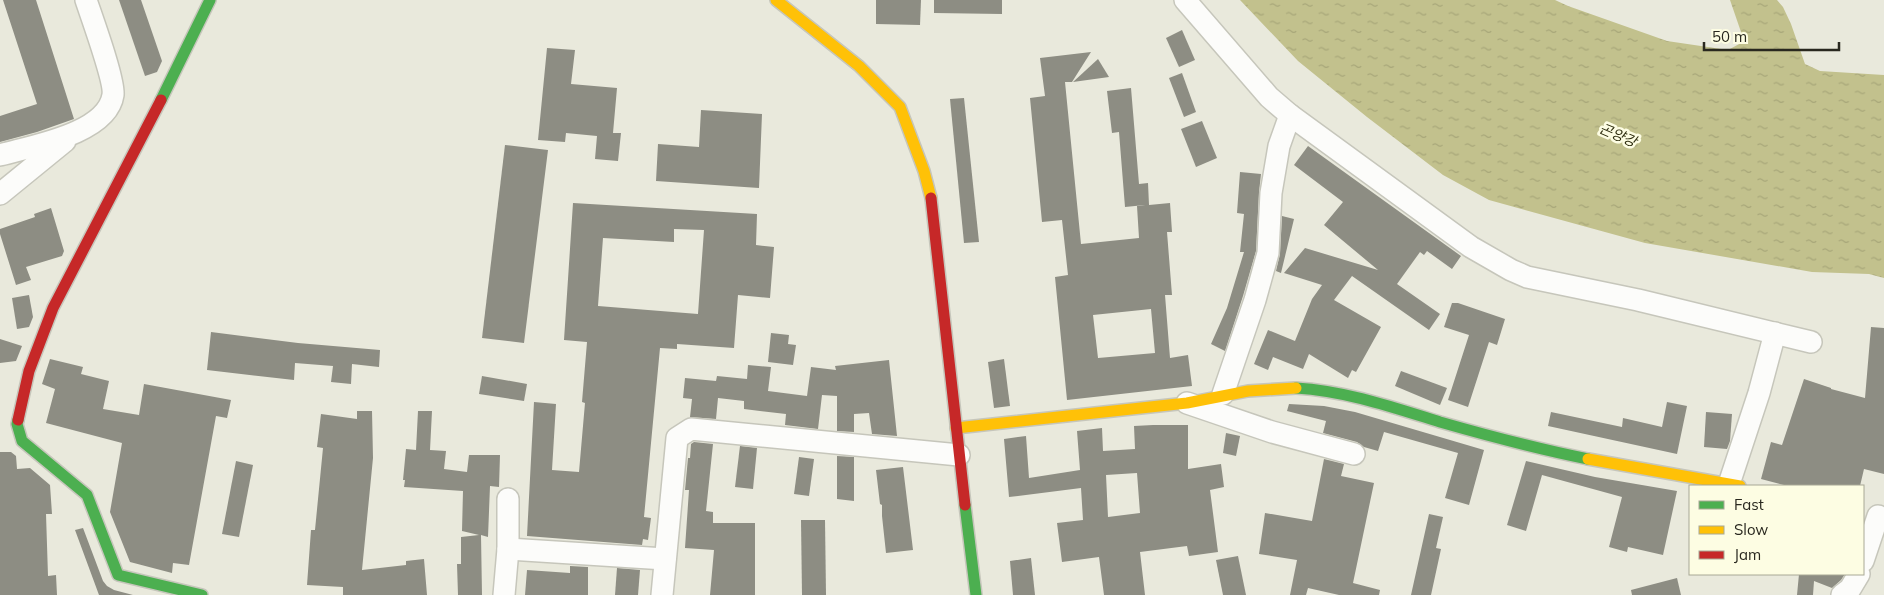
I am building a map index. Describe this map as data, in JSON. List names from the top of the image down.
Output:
{
  "water": ["곤양강"],
  "legend": ["Fast", "Slow", "Jam"],
  "scale_bar": "50 m"
}
